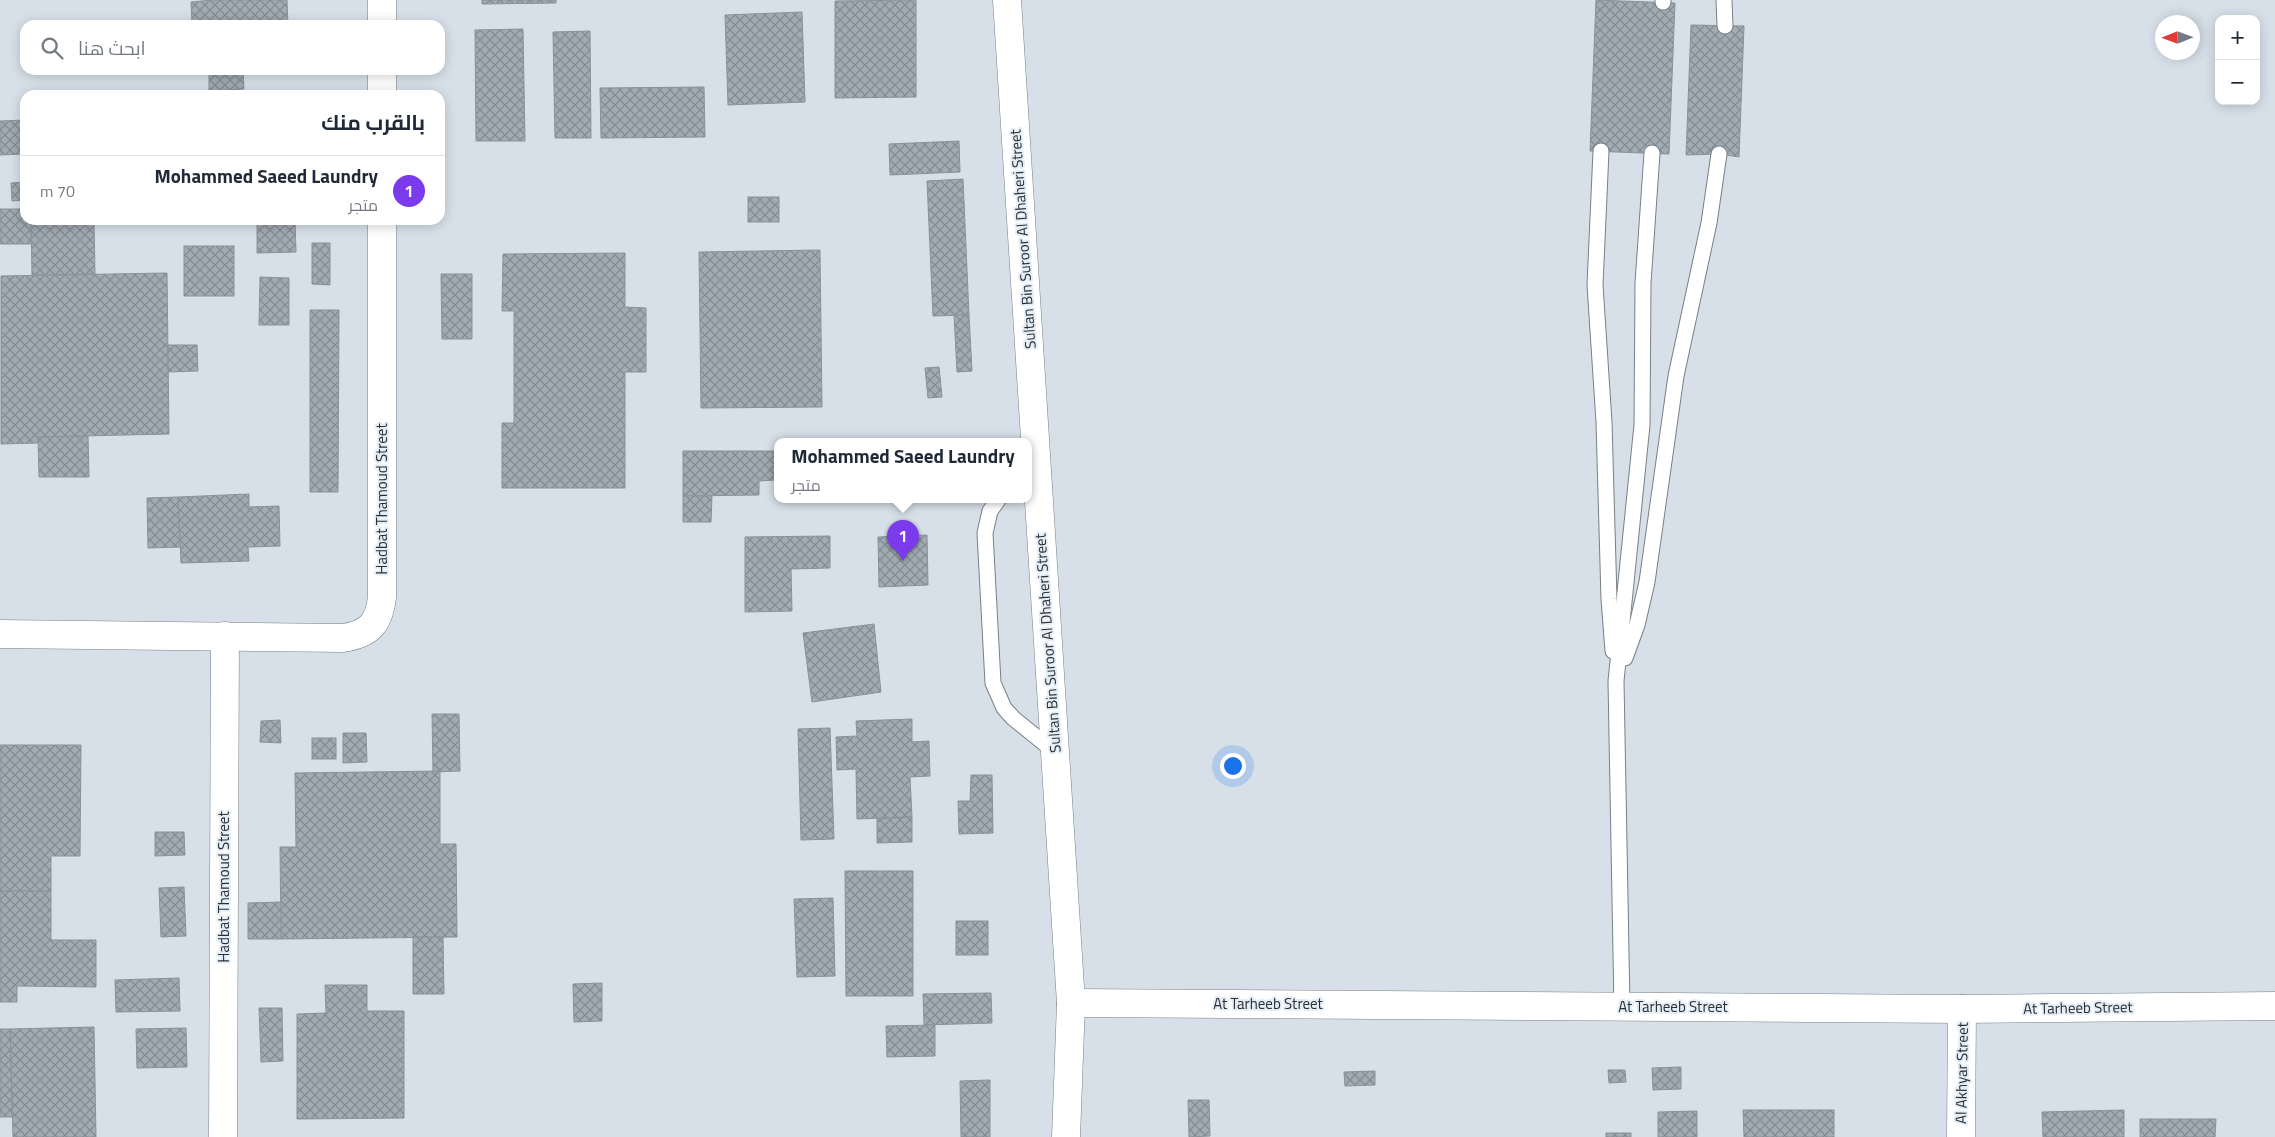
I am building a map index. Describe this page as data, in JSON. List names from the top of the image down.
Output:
{
  "streets": {
    "street": [
      "Sultan Bin Suroor Al Dhaheri Street",
      "Hadbat Thamoud Street",
      "At Tarheeb Street",
      "Al Akhyar Street"
    ]
  },
  "crossings": [
    ["Sultan Bin Suroor Al Dhaheri Street", "At Tarheeb Street"],
    ["At Tarheeb Street", "Al Akhyar Street"]
  ],
  "north": "left",
  "page": {
    "map_buttons": ["+", "−"],
    "search": "ابحث هنا",
    "heading": "بالقرب منك",
    "list": [
      {
        "mark": "1",
        "name": "Mohammed Saeed Laundry",
        "note": "متجر",
        "value": "70 m"
      }
    ],
    "popup": ["Mohammed Saeed Laundry", "متجر"],
    "pins": "1"
  }
}
